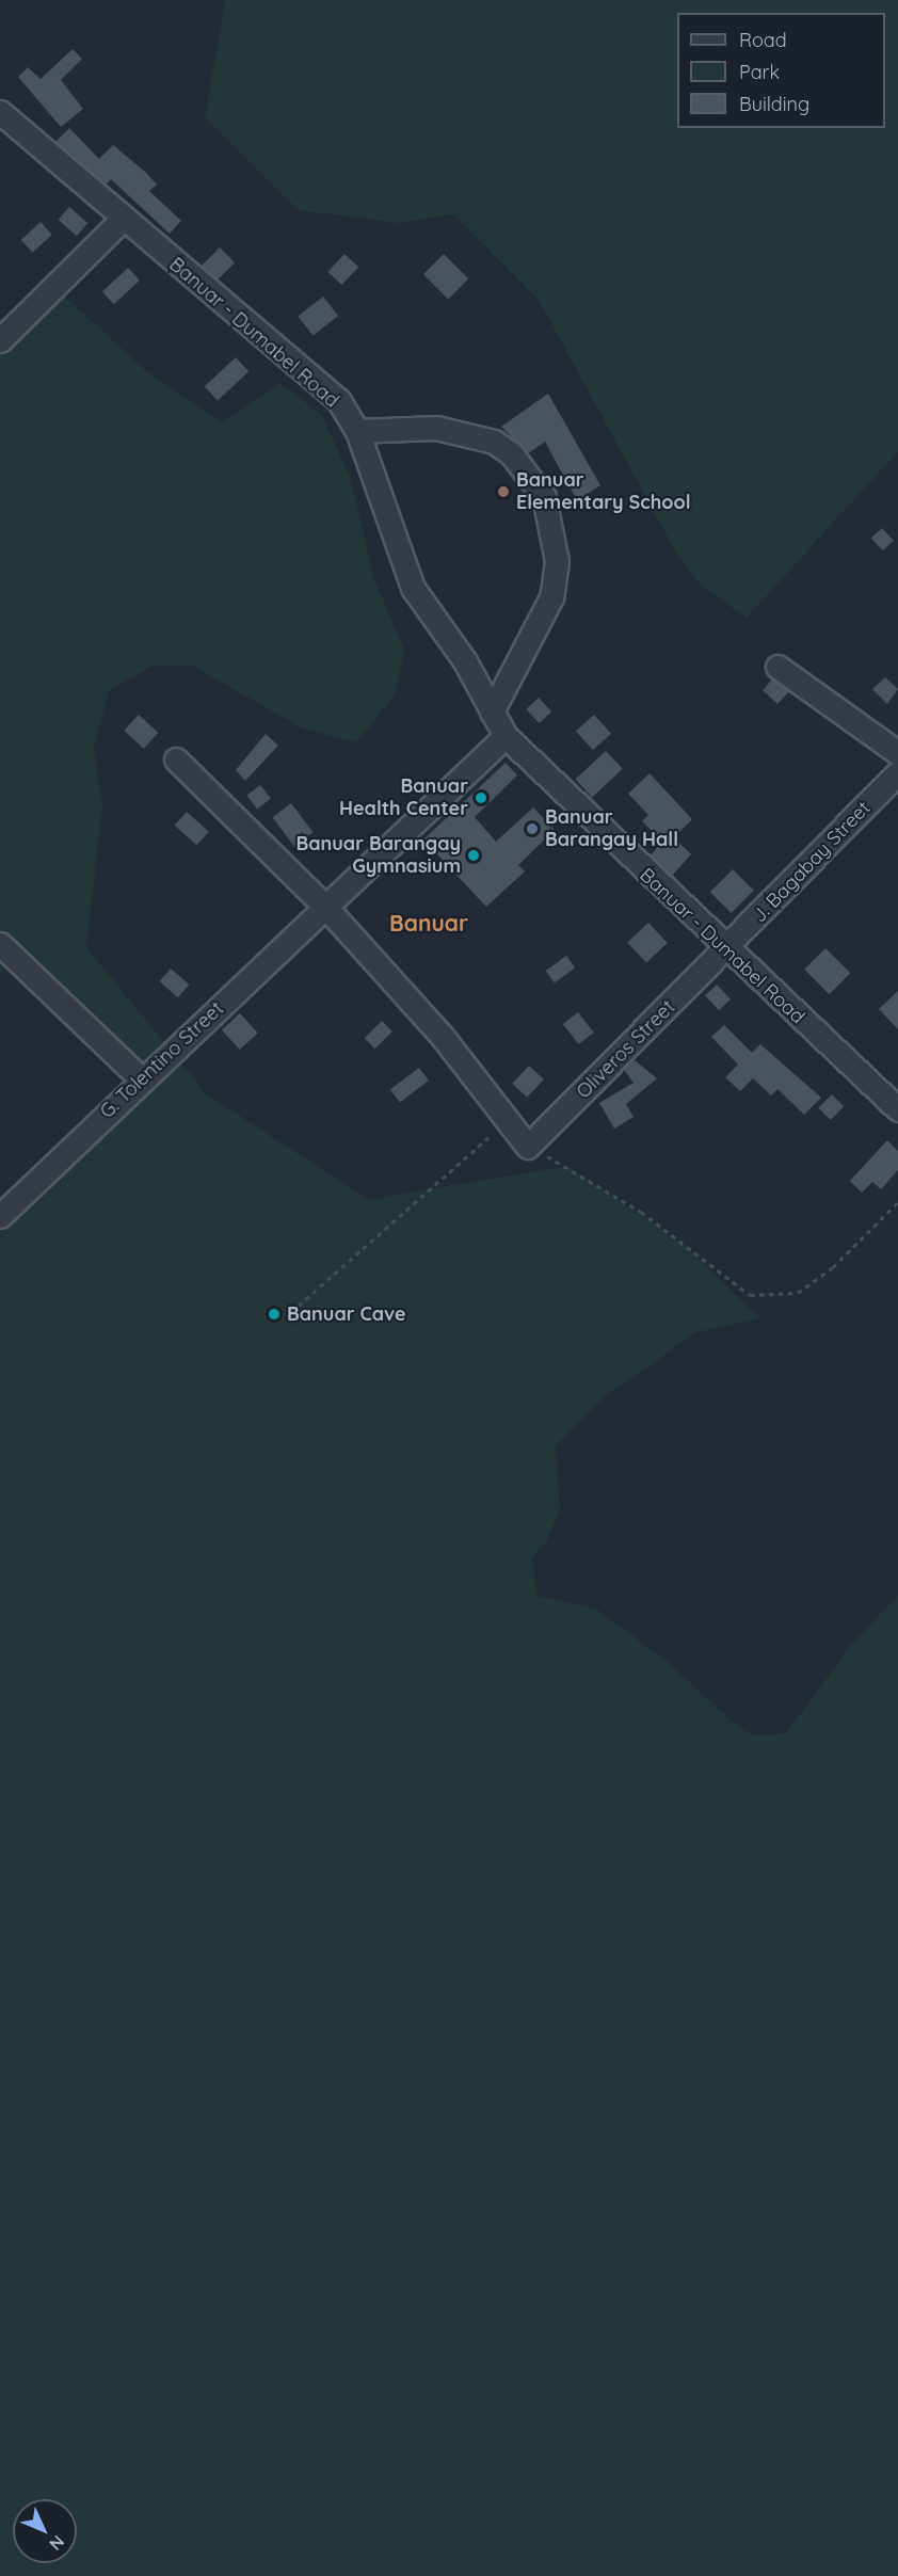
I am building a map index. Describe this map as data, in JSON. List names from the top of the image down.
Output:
{
  "streets": {
    "street": [
      "Banuar - Dumabel Road",
      "J. Bagabay Street",
      "Oliveros Street",
      "G. Tolentino Street"
    ]
  },
  "crossings": [
    ["Banuar - Dumabel Road", "J. Bagabay Street"],
    ["Banuar - Dumabel Road", "Oliveros Street"],
    ["Banuar - Dumabel Road", "G. Tolentino Street"],
    ["J. Bagabay Street", "Oliveros Street"]
  ],
  "districts": ["Banuar"],
  "places": [
    "Banuar Elementary School",
    "Banuar Health Center",
    "Banuar Barangay Hall",
    "Banuar Barangay Gymnasium",
    "Banuar Cave"
  ],
  "legend": ["Road", "Park", "Building"],
  "north": "bottom right"
}
